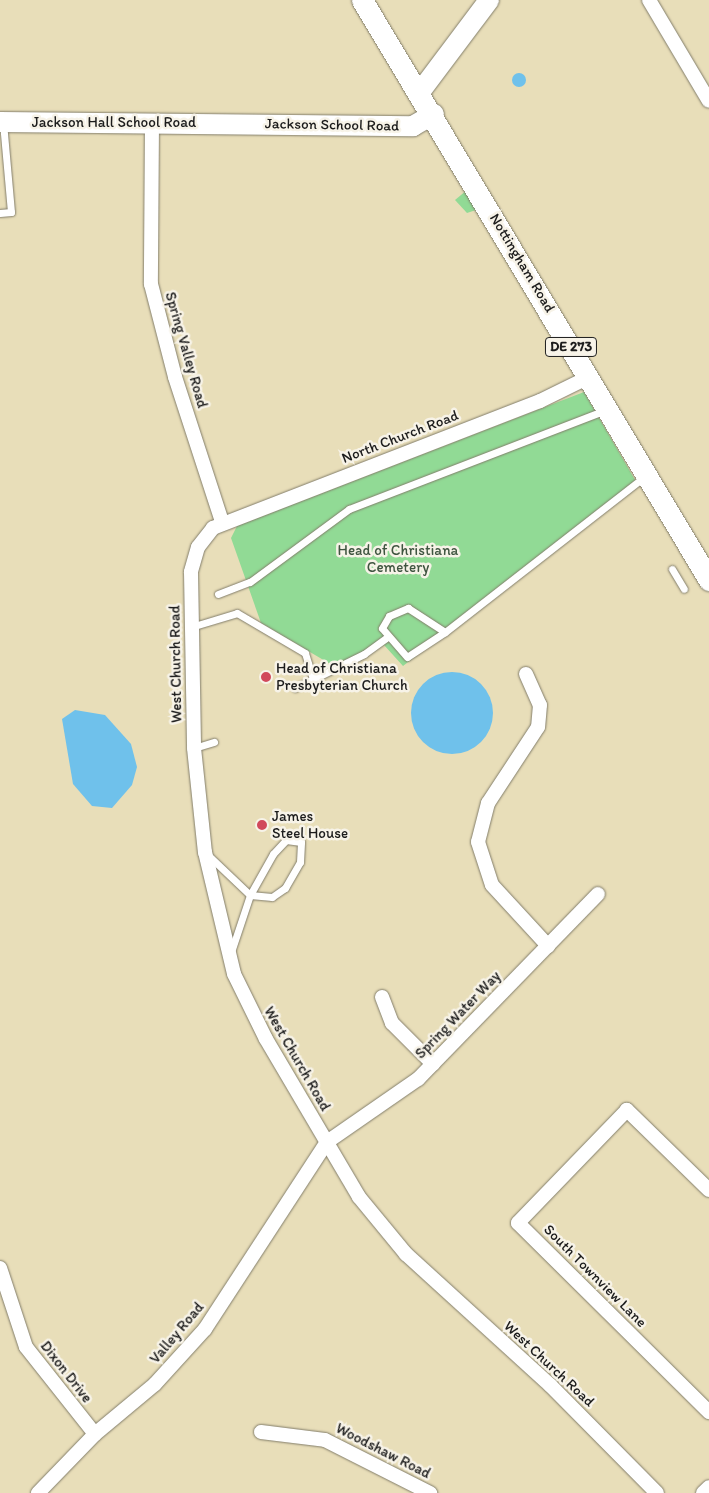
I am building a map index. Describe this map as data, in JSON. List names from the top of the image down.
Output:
{
  "streets": {
    "main road": ["Nottingham Road", "DE 273"],
    "street": [
      "Jackson Hall School Road",
      "Jackson School Road",
      "Spring Valley Road",
      "North Church Road",
      "West Church Road",
      "Spring Water Way",
      "South Townview Lane",
      "Valley Road",
      "Dixon Drive",
      "Woodshaw Road"
    ]
  },
  "crossings": [
    ["Jackson Hall School Road", "Jackson School Road"],
    ["Jackson Hall School Road", "Spring Valley Road"],
    ["Jackson School Road", "Nottingham Road"],
    ["Nottingham Road", "North Church Road"],
    ["Spring Valley Road", "North Church Road"],
    ["Spring Valley Road", "West Church Road"],
    ["North Church Road", "West Church Road"],
    ["West Church Road", "Spring Water Way"],
    ["West Church Road", "Valley Road"],
    ["Spring Water Way", "Valley Road"],
    ["Valley Road", "Dixon Drive"]
  ],
  "parks": ["Head of Christiana Cemetery"],
  "places": ["Head of Christiana Presbyterian Church", "James Steel House"]
}
